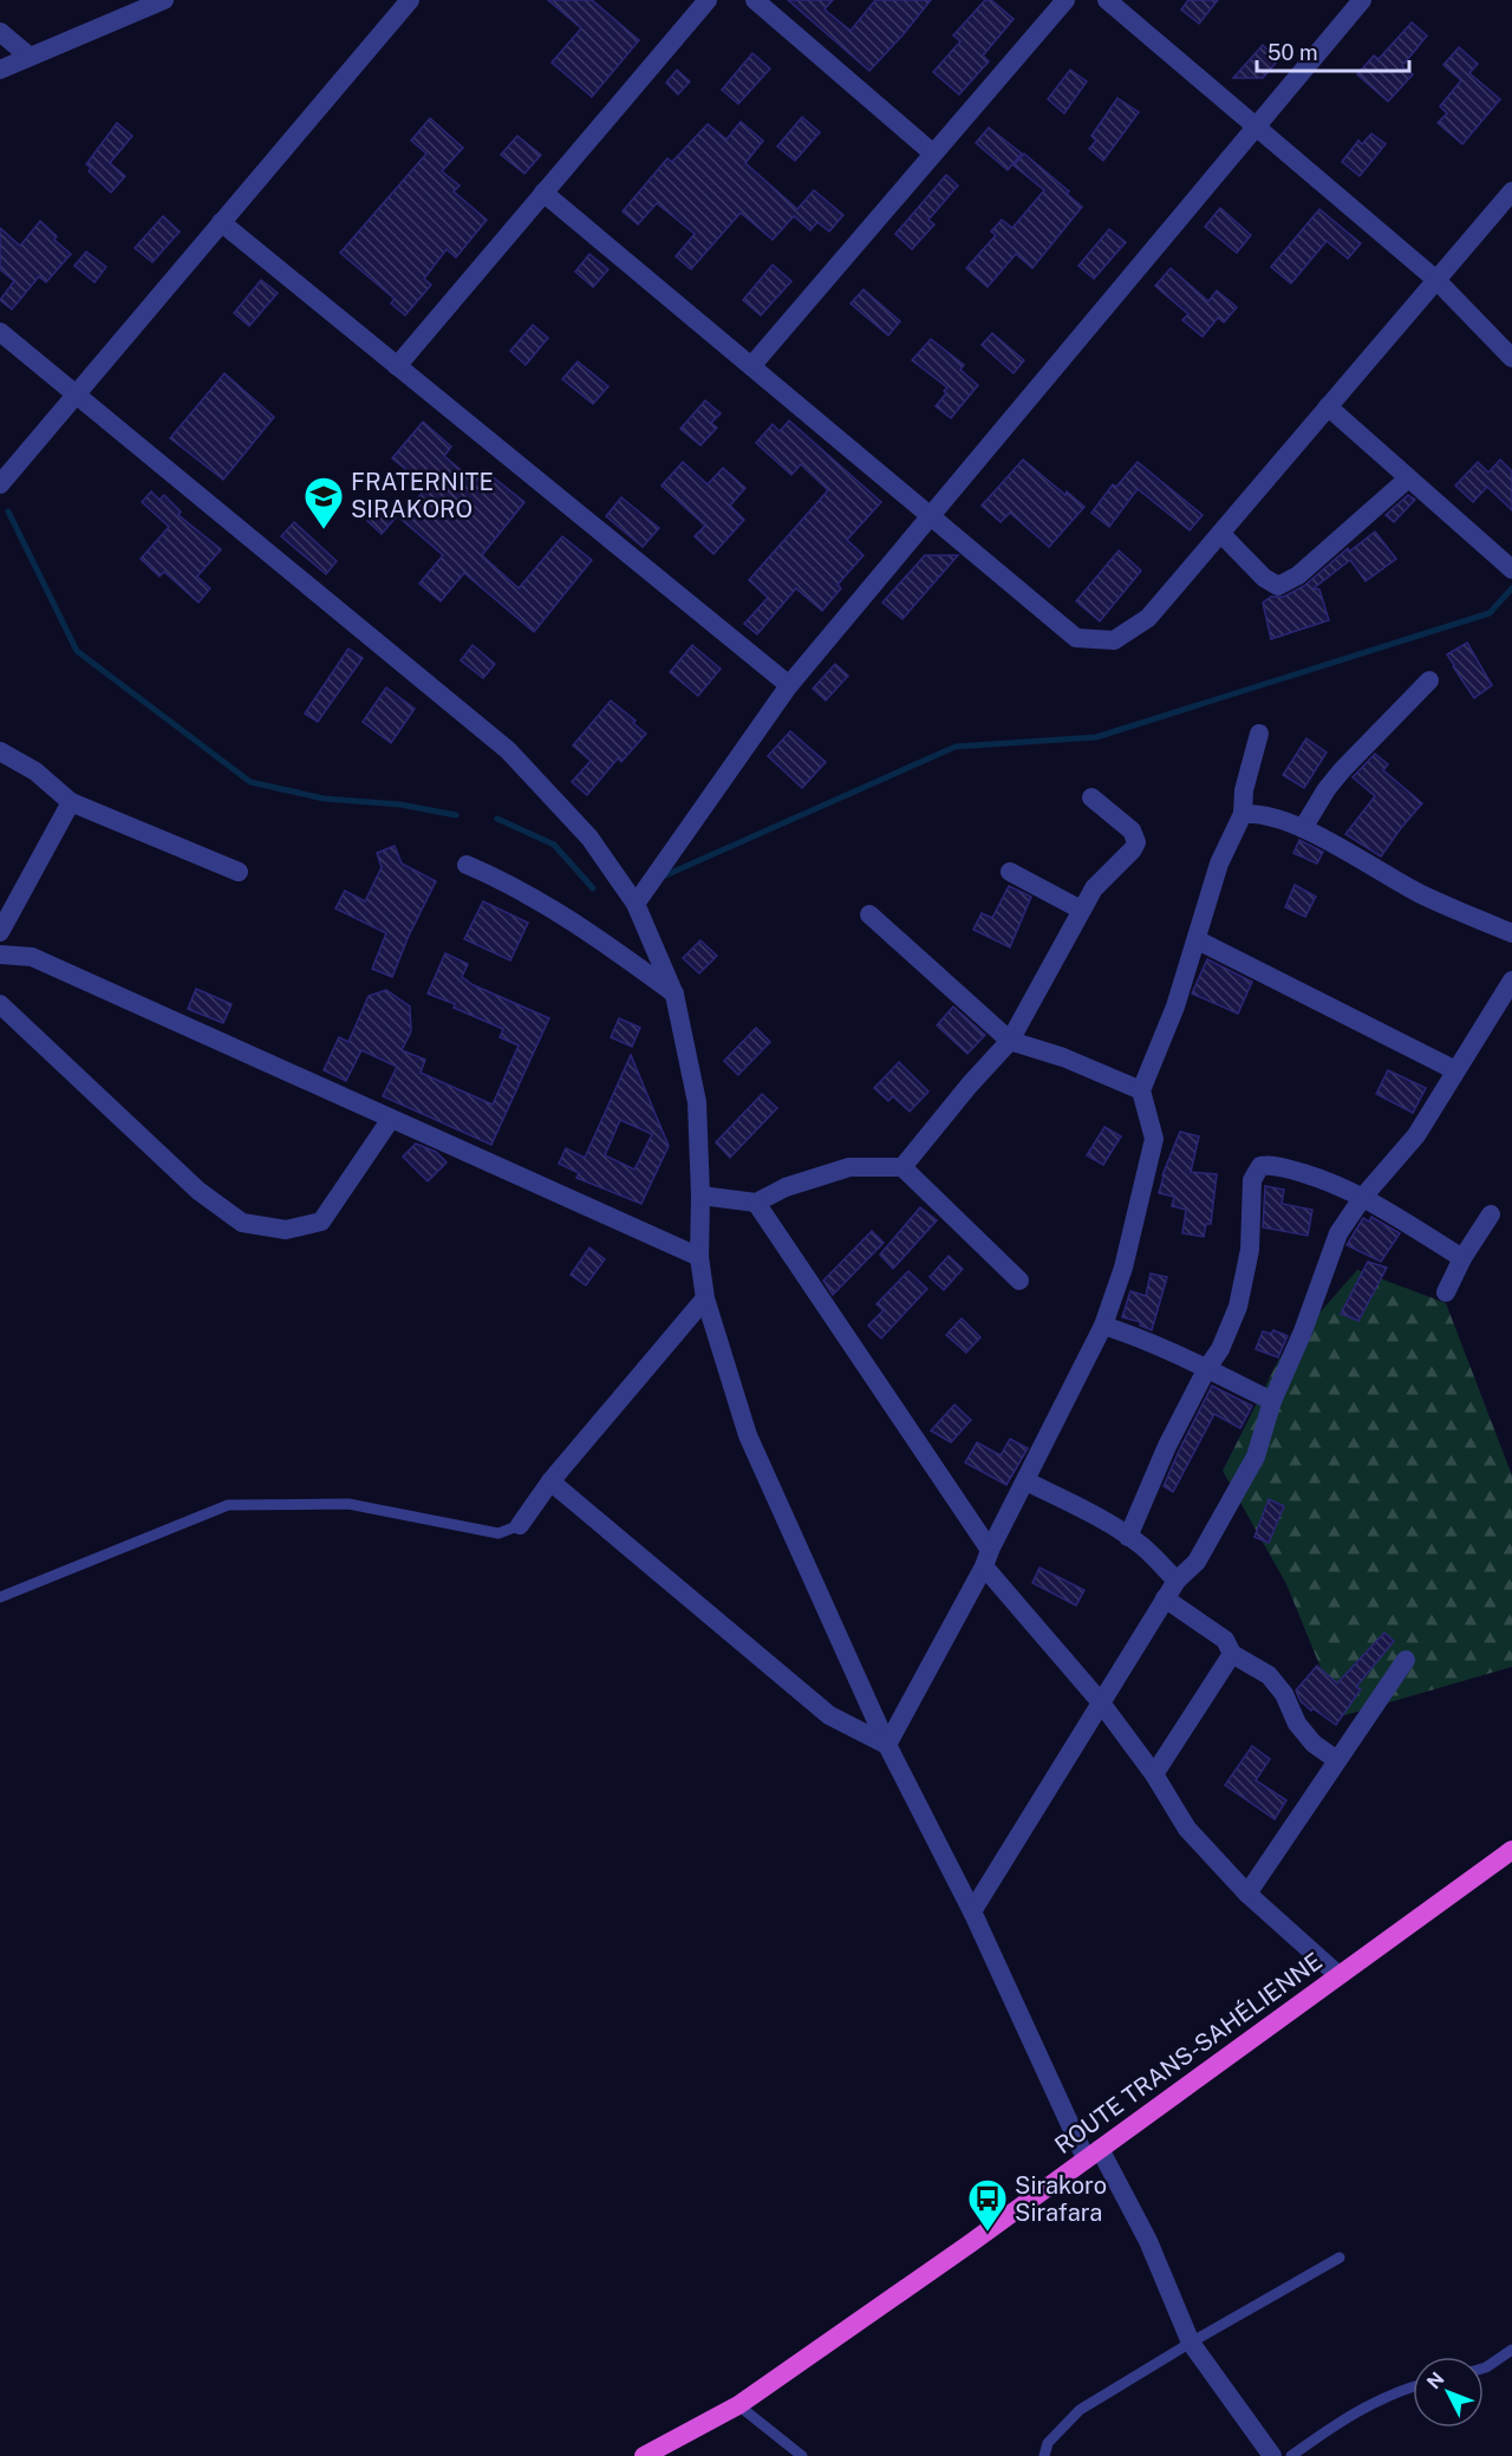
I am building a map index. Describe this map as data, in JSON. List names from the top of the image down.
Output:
{
  "streets": {
    "highway": ["ROUTE TRANS-SAHÉLIENNE"]
  },
  "places": {
    "school or university": ["FRATERNITE SIRAKORO"],
    "bus stop": ["Sirakoro Sirafara"]
  },
  "scale_bar": "50 m",
  "north": "top left"
}
